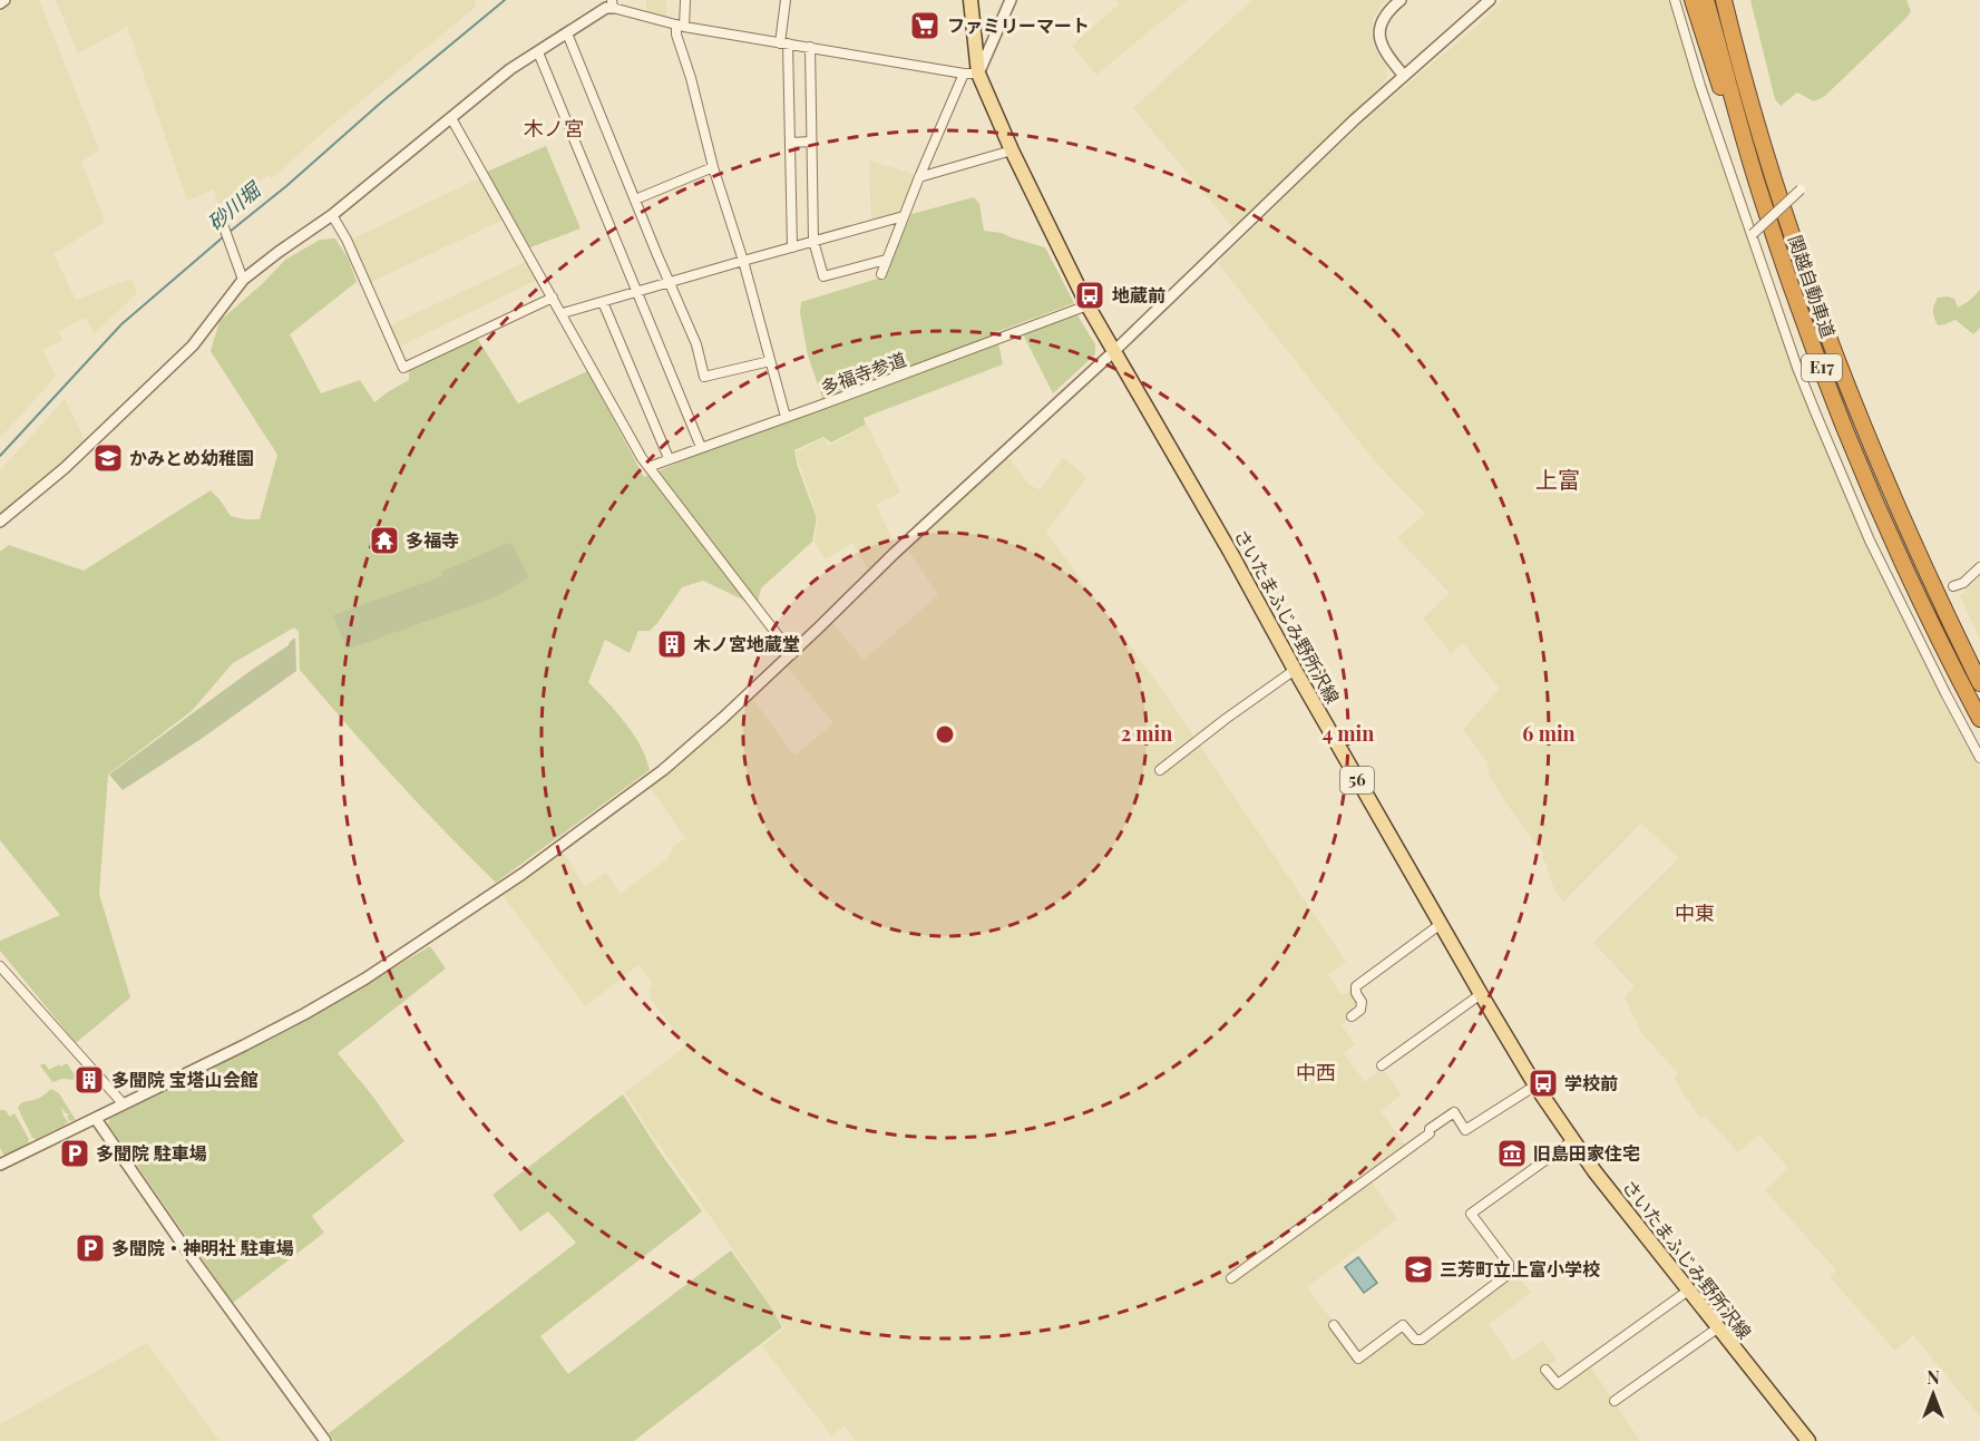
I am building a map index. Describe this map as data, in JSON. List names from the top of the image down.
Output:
{
  "streets": {
    "highway": ["関越自動車道", "E17"],
    "main road": ["さいたまふじみ野所沢線", "56"],
    "street": ["多福寺参道"]
  },
  "crossings": [
    ["多福寺参道", "さいたまふじみ野所沢線"]
  ],
  "districts": [
    "木ノ宮",
    "上富",
    "中東",
    "中西"
  ],
  "water": ["砂川堀"],
  "places": {
    "supermarket": ["ファミリーマート"],
    "bus stop": ["地蔵前", "学校前"],
    "school or university": ["かみとめ幼稚園", "三芳町立上富小学校"],
    "temple": ["多福寺"],
    "building": ["木ノ宮地蔵堂", "多聞院 宝塔山会館"],
    "parking": ["多聞院 駐車場", "多聞院・神明社 駐車場"],
    "museum": ["旧島田家住宅"]
  },
  "north": "top",
  "rings": ["2 min", "4 min", "6 min"]
}
